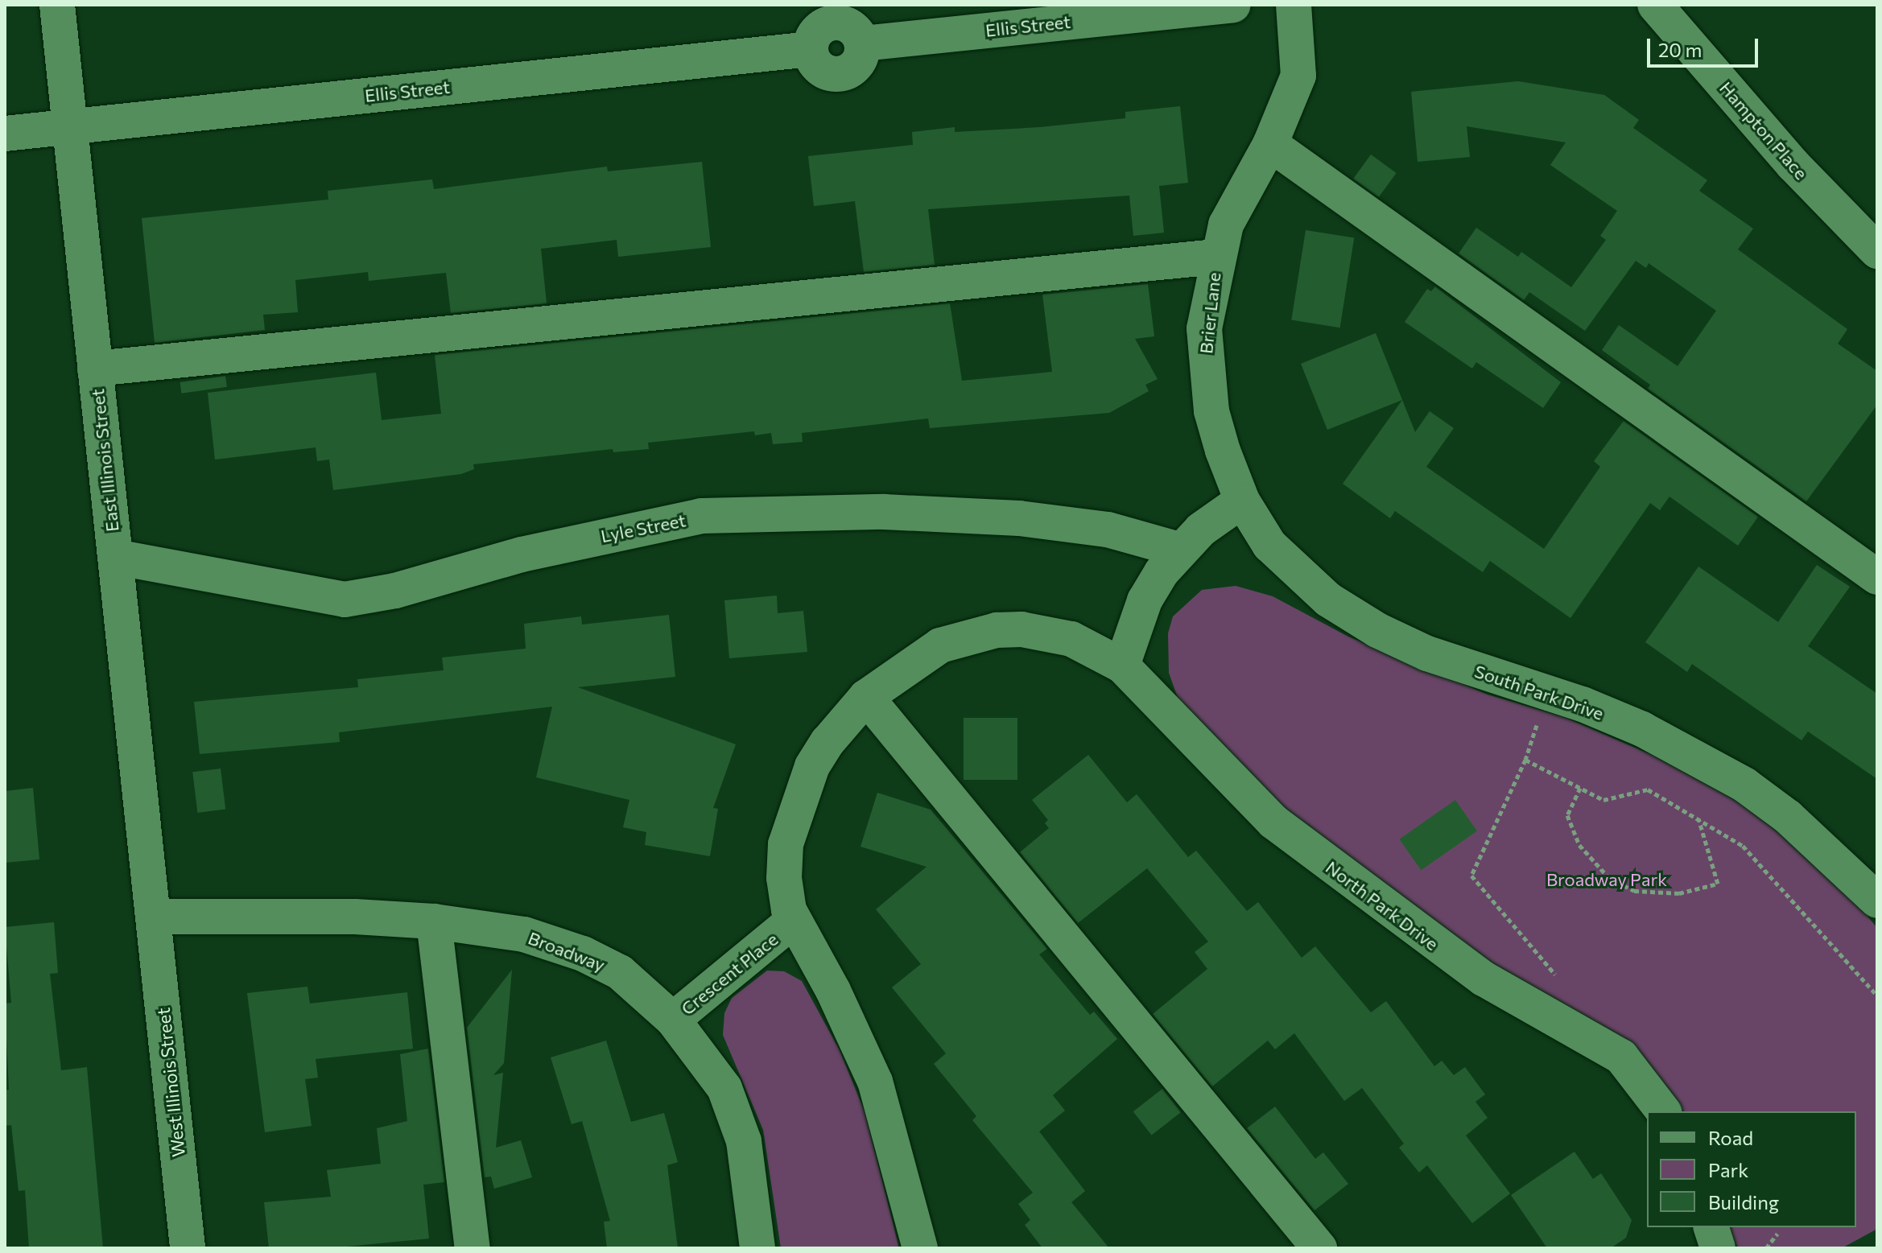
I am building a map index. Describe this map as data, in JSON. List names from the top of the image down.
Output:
{
  "streets": {
    "street": [
      "Ellis Street",
      "Hampton Place",
      "Brier Lane",
      "East Illinois Street",
      "Lyle Street",
      "South Park Drive",
      "North Park Drive",
      "Broadway",
      "Crescent Place",
      "West Illinois Street"
    ]
  },
  "crossings": [
    ["Ellis Street", "East Illinois Street"],
    ["Brier Lane", "South Park Drive"],
    ["East Illinois Street", "Lyle Street"],
    ["East Illinois Street", "Broadway"],
    ["East Illinois Street", "West Illinois Street"],
    ["North Park Drive", "Crescent Place"],
    ["Broadway", "Crescent Place"],
    ["Broadway", "West Illinois Street"]
  ],
  "parks": ["Broadway Park"],
  "legend": ["Road", "Park", "Building"],
  "scale_bar": "20 m"
}
